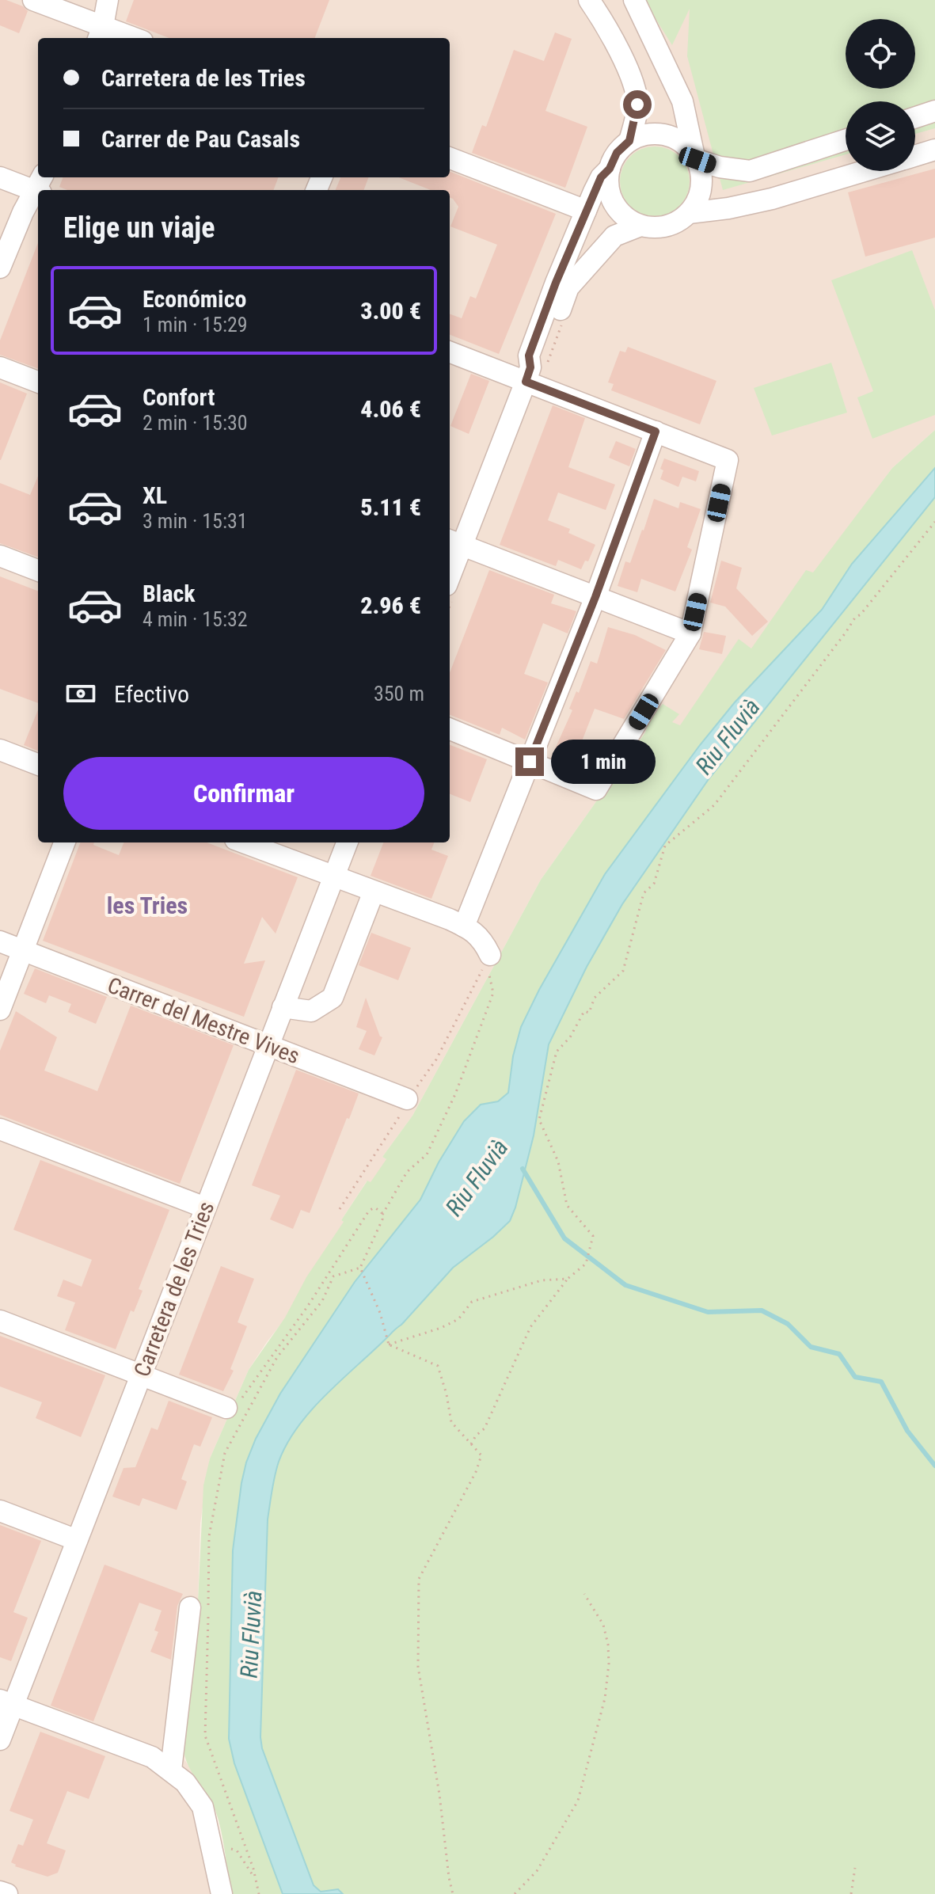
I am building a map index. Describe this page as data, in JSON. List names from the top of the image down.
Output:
{
  "streets": {
    "street": ["Carrer del Mestre Vives", "Carretera de les Tries"]
  },
  "crossings": [
    ["Carrer del Mestre Vives", "Carretera de les Tries"]
  ],
  "districts": ["les Tries"],
  "water": ["Riu Fluvià"],
  "page": {
    "banner": ["Carretera de les Tries", "Carrer de Pau Casals"],
    "heading": "Elige un viaje",
    "list": [
      {
        "name": "Económico",
        "note": "1 min · 15:29",
        "value": "3.00 €"
      },
      {
        "name": "Confort",
        "note": "2 min · 15:30",
        "value": "4.06 €"
      },
      {
        "name": "XL",
        "note": "3 min · 15:31",
        "value": "5.11 €"
      },
      {
        "name": "Black",
        "note": "4 min · 15:32",
        "value": "2.96 €"
      }
    ],
    "pay": ["Efectivo", "350 m"],
    "bubble": "1 min",
    "buttons": "Confirmar"
  }
}
